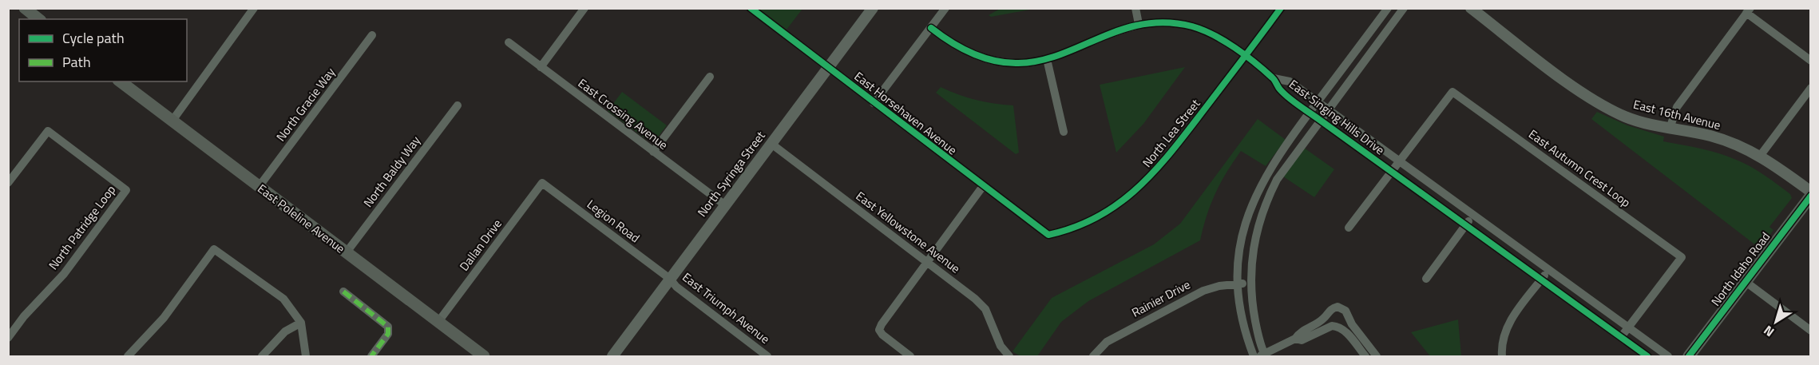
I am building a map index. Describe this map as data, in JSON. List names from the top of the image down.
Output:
{
  "streets": {
    "main road": ["East Poleline Avenue", "North Idaho Road"],
    "street": [
      "North Gracie Way",
      "East Horsehaven Avenue",
      "East Crossing Avenue",
      "East 16th Avenue",
      "East Singing Hills Drive",
      "North Lea Street",
      "East Autumn Crest Loop",
      "North Baldy Way",
      "North Syringa Street",
      "Legion Road",
      "North Patridge Loop",
      "East Yellowstone Avenue",
      "Dallan Drive",
      "Rainier Drive",
      "East Triumph Avenue"
    ]
  },
  "crossings": [
    ["North Gracie Way", "East Poleline Avenue"],
    ["East Horsehaven Avenue", "North Lea Street"],
    ["East Horsehaven Avenue", "North Syringa Street"],
    ["East Crossing Avenue", "North Syringa Street"],
    ["East Singing Hills Drive", "North Lea Street"],
    ["East Singing Hills Drive", "East Autumn Crest Loop"],
    ["North Baldy Way", "East Poleline Avenue"],
    ["North Syringa Street", "Legion Road"],
    ["North Syringa Street", "East Yellowstone Avenue"],
    ["North Syringa Street", "East Triumph Avenue"],
    ["East Poleline Avenue", "Dallan Drive"],
    ["Legion Road", "Dallan Drive"],
    ["Legion Road", "East Triumph Avenue"]
  ],
  "legend": ["Cycle path", "Path"],
  "north": "bottom left"
}
